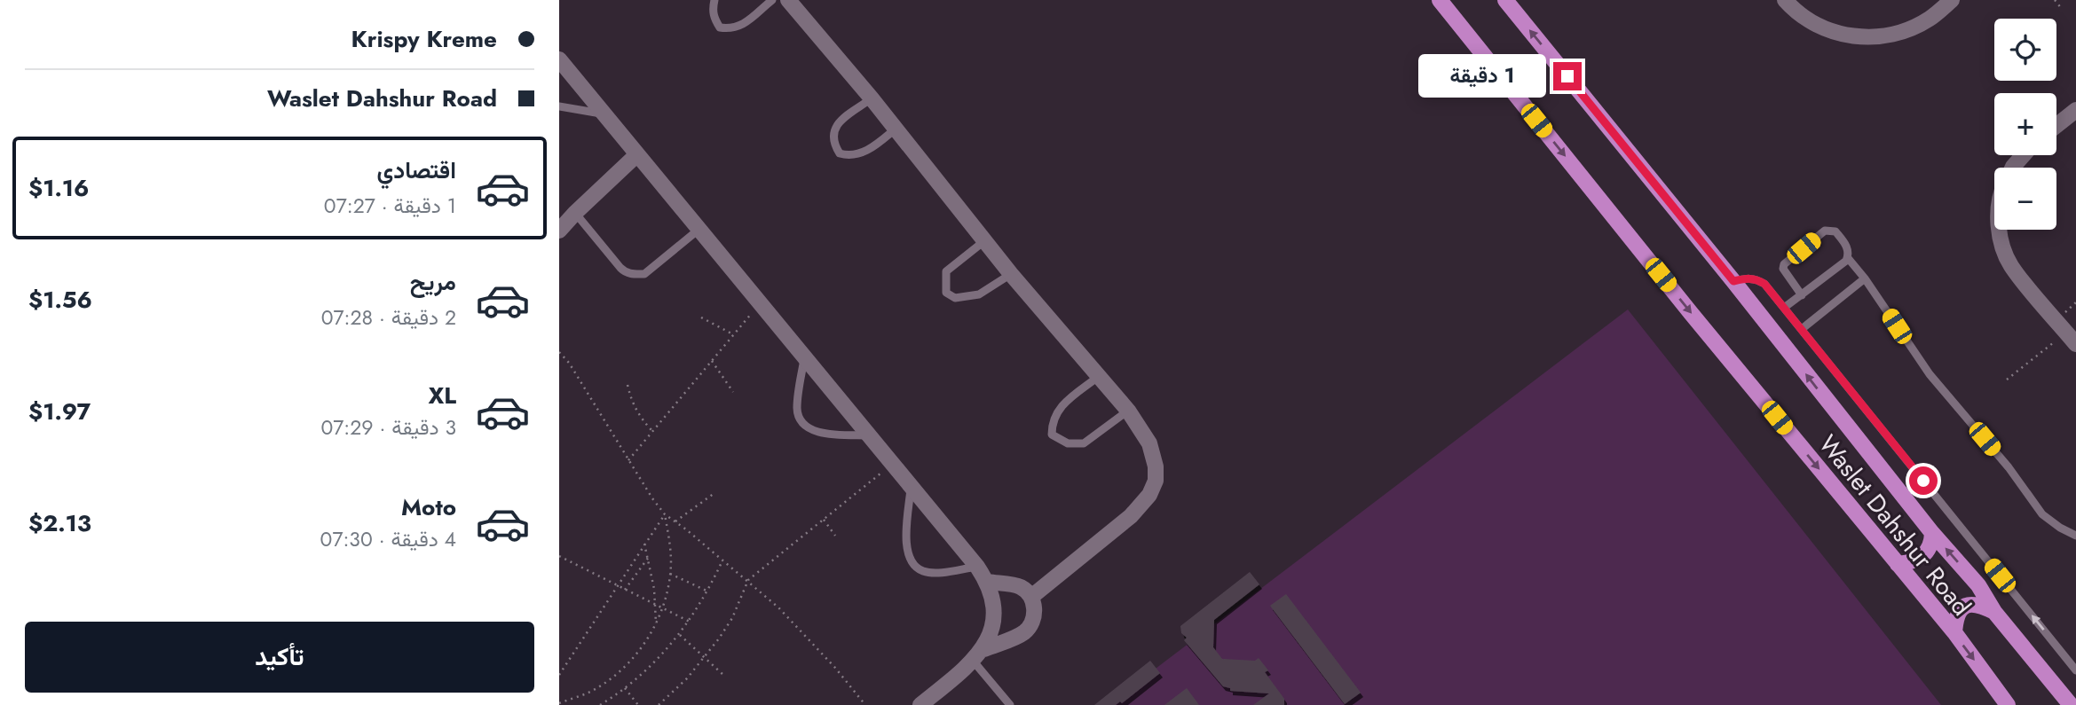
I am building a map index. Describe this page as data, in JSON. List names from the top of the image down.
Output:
{
  "streets": {
    "main road": ["Waslet Dahshur Road"]
  },
  "page": {
    "banner": ["Krispy Kreme", "Waslet Dahshur Road"],
    "map_buttons": ["+", "−"],
    "bubble": "1 دقيقة",
    "list": [
      {
        "name": "اقتصادي",
        "note": "1 دقيقة · 07:27",
        "value": "$1.16"
      },
      {
        "name": "مريح",
        "note": "2 دقيقة · 07:28",
        "value": "$1.56"
      },
      {
        "name": "XL",
        "note": "3 دقيقة · 07:29",
        "value": "$1.97"
      },
      {
        "name": "Moto",
        "note": "4 دقيقة · 07:30",
        "value": "$2.13"
      }
    ],
    "buttons": "تأكيد"
  }
}
